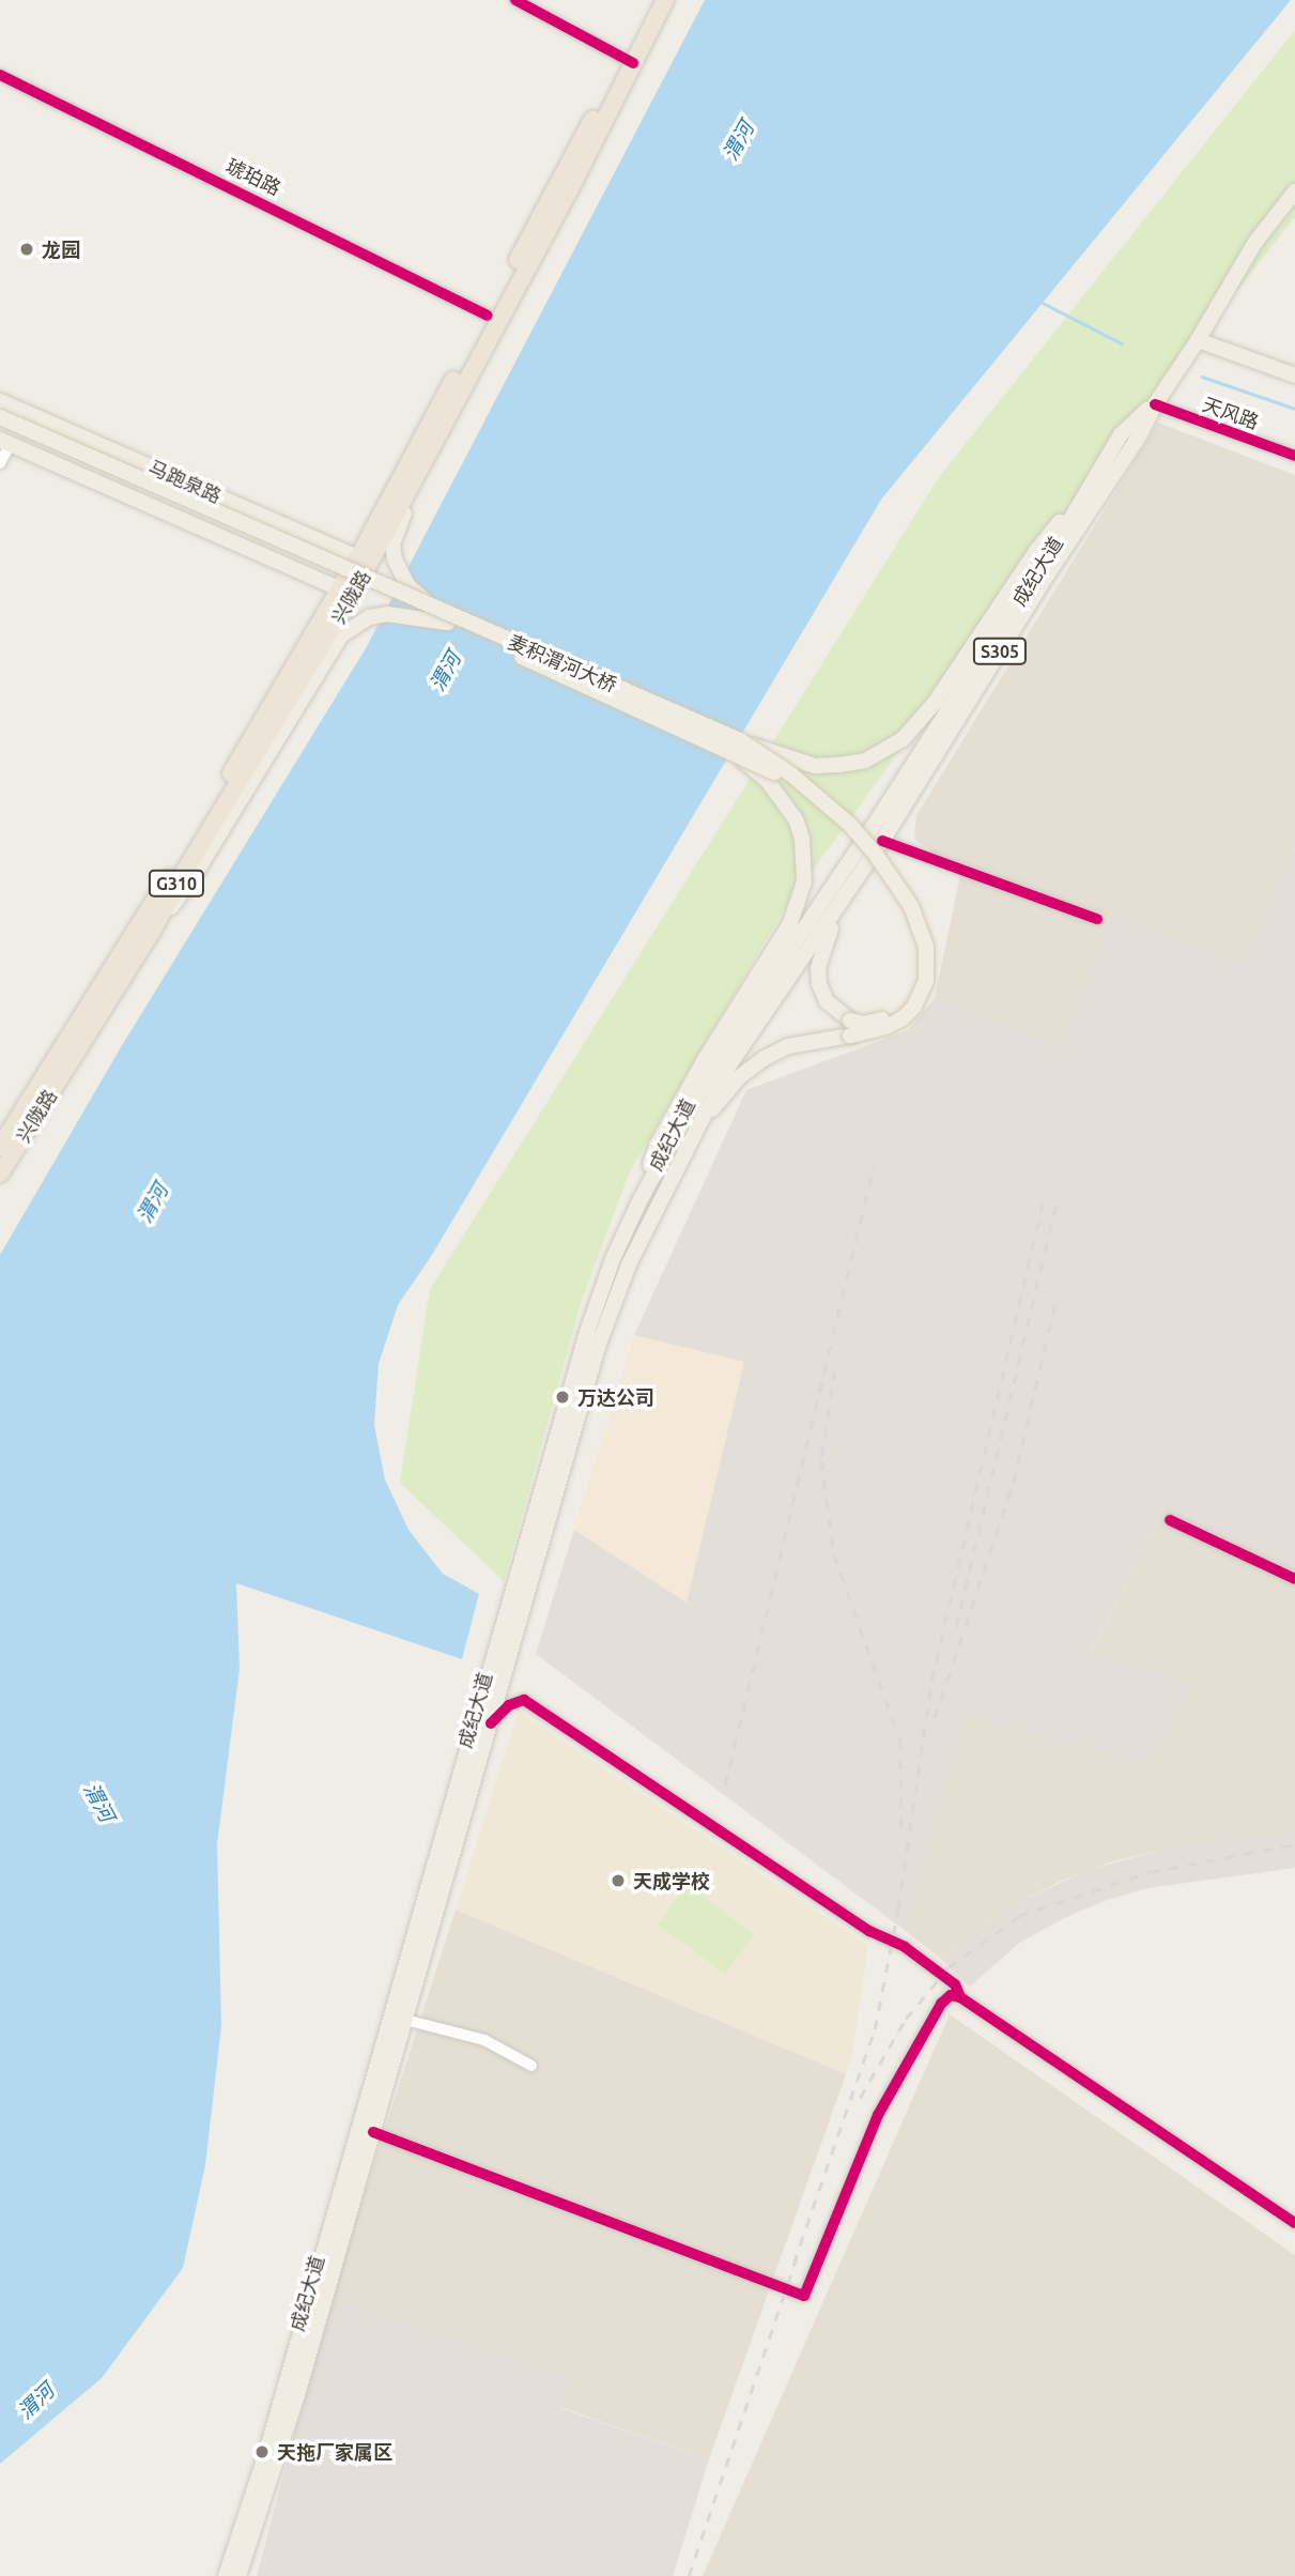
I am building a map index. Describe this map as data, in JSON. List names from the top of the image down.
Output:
{
  "streets": {
    "highway": ["兴陇路", "G310"],
    "main road": [
      "马跑泉路",
      "成纪大道",
      "S305",
      "麦积渭河大桥"
    ],
    "street": ["琥珀路", "天风路"]
  },
  "crossings": [
    ["琥珀路", "兴陇路"],
    ["天风路", "成纪大道"],
    ["马跑泉路", "兴陇路"],
    ["成纪大道", "麦积渭河大桥"]
  ],
  "water": ["渭河"],
  "places": [
    "龙园",
    "万达公司",
    "天成学校",
    "天拖厂家属区"
  ]
}
